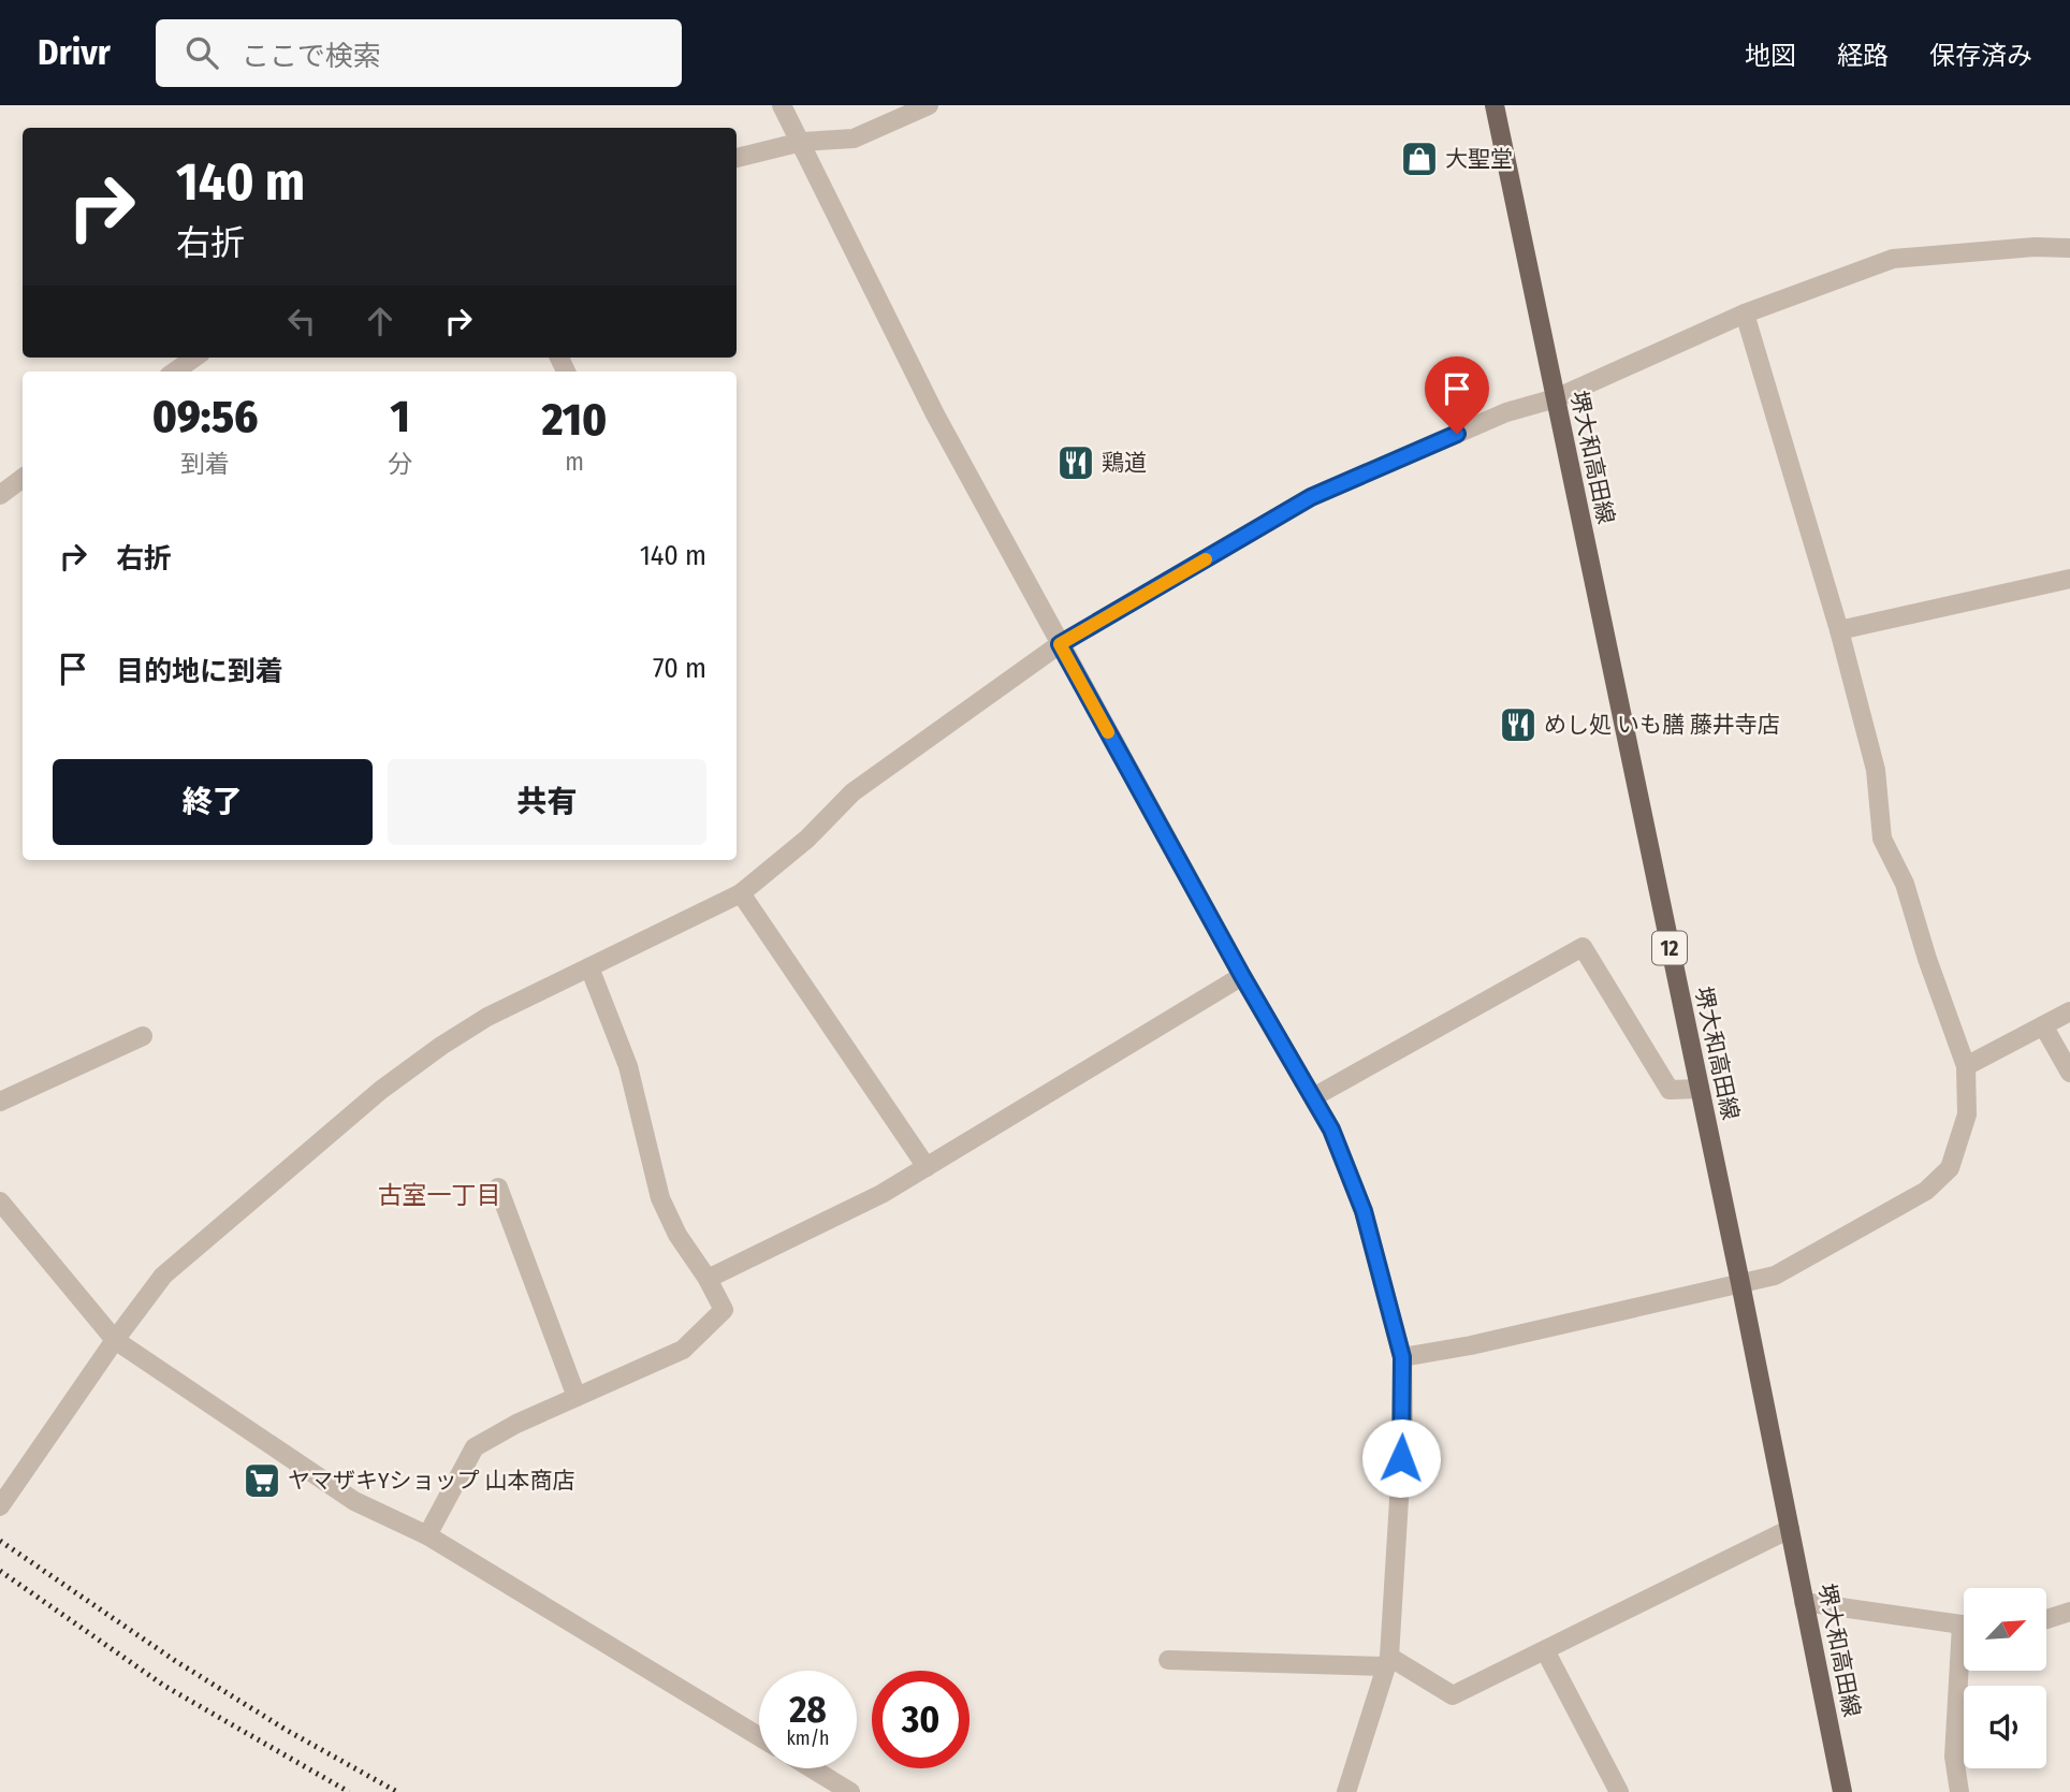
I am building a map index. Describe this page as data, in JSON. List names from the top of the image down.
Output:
{
  "streets": {
    "main road": ["堺大和高田線", "12"]
  },
  "districts": ["古室一丁目"],
  "places": {
    "shop": ["大聖堂"],
    "restaurant": ["鶏道", "めし処 いも膳 藤井寺店"],
    "supermarket": ["ヤマザキYショップ 山本商店"]
  },
  "north": "top right",
  "page": {
    "header": "Drivr",
    "search": "ここで検索",
    "nav": ["地図", "経路", "保存済み"],
    "turn": ["140 m", "右折"],
    "eta": [
      "09:56",
      "到着",
      "1",
      "分",
      "210",
      "m"
    ],
    "list": [
      {
        "name": "右折",
        "value": "140 m"
      },
      {
        "name": "目的地に到着",
        "value": "70 m"
      }
    ],
    "buttons": ["終了", "共有"],
    "speed": "28 km/h",
    "limit": "30"
  }
}
